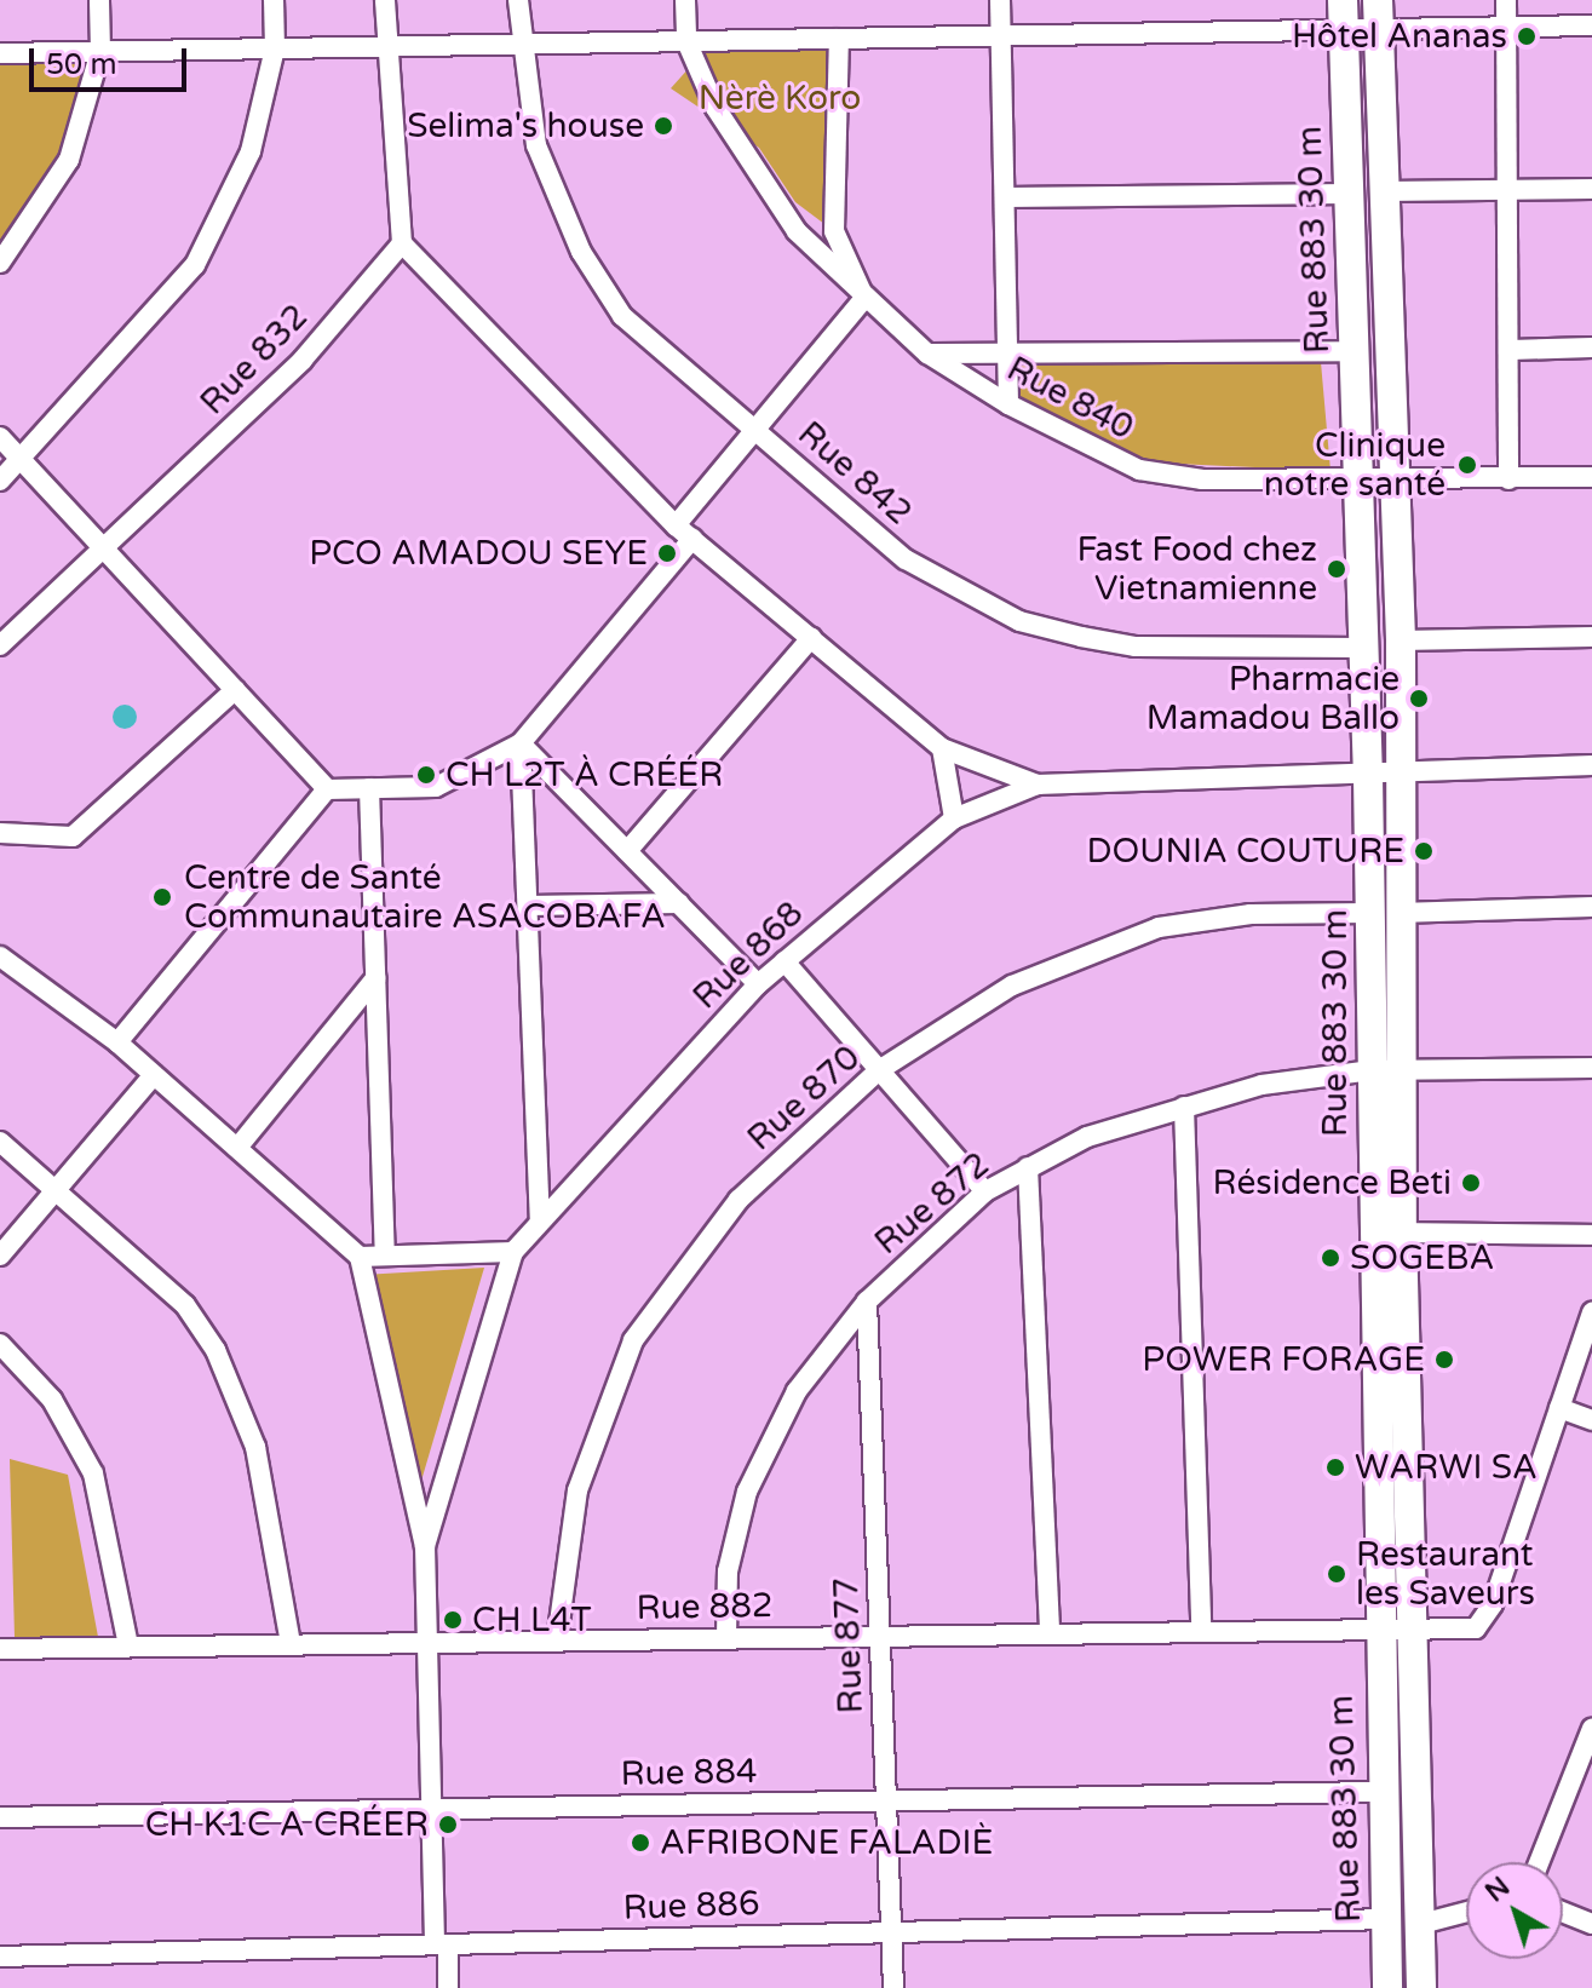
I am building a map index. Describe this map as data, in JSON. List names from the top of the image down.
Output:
{
  "streets": {
    "main road": ["Rue 883 30 m"],
    "street": [
      "Rue 832",
      "Rue 840",
      "Rue 842",
      "Rue 868",
      "Rue 870",
      "Rue 872",
      "Rue 882",
      "Rue 877",
      "Rue 884",
      "Rue 886"
    ]
  },
  "crossings": [
    ["Rue 883 30 m", "Rue 840"],
    ["Rue 883 30 m", "Rue 842"],
    ["Rue 883 30 m", "Rue 870"],
    ["Rue 883 30 m", "Rue 872"],
    ["Rue 883 30 m", "Rue 882"],
    ["Rue 883 30 m", "Rue 884"],
    ["Rue 883 30 m", "Rue 886"],
    ["Rue 870", "Rue 882"],
    ["Rue 872", "Rue 882"],
    ["Rue 872", "Rue 877"],
    ["Rue 882", "Rue 877"],
    ["Rue 877", "Rue 884"],
    ["Rue 877", "Rue 886"]
  ],
  "parks": ["Nèrè Koro"],
  "places": [
    "Hôtel Ananas",
    "Selima's house",
    "Clinique notre santé",
    "PCO AMADOU SEYE",
    "Fast Food chez Vietnamienne",
    "Pharmacie Mamadou Ballo",
    "CH L2T À CRÉÉR",
    "DOUNIA COUTURE",
    "Centre de Santé Communautaire ASACOBAFA",
    "Résidence Beti",
    "SOGEBA",
    "POWER FORAGE",
    "WARWI SA",
    "Restaurant les Saveurs",
    "CH L4T",
    "CH K1C A CRÉER",
    "AFRIBONE FALADIÈ"
  ],
  "scale_bar": "50 m",
  "north": "top left"
}
